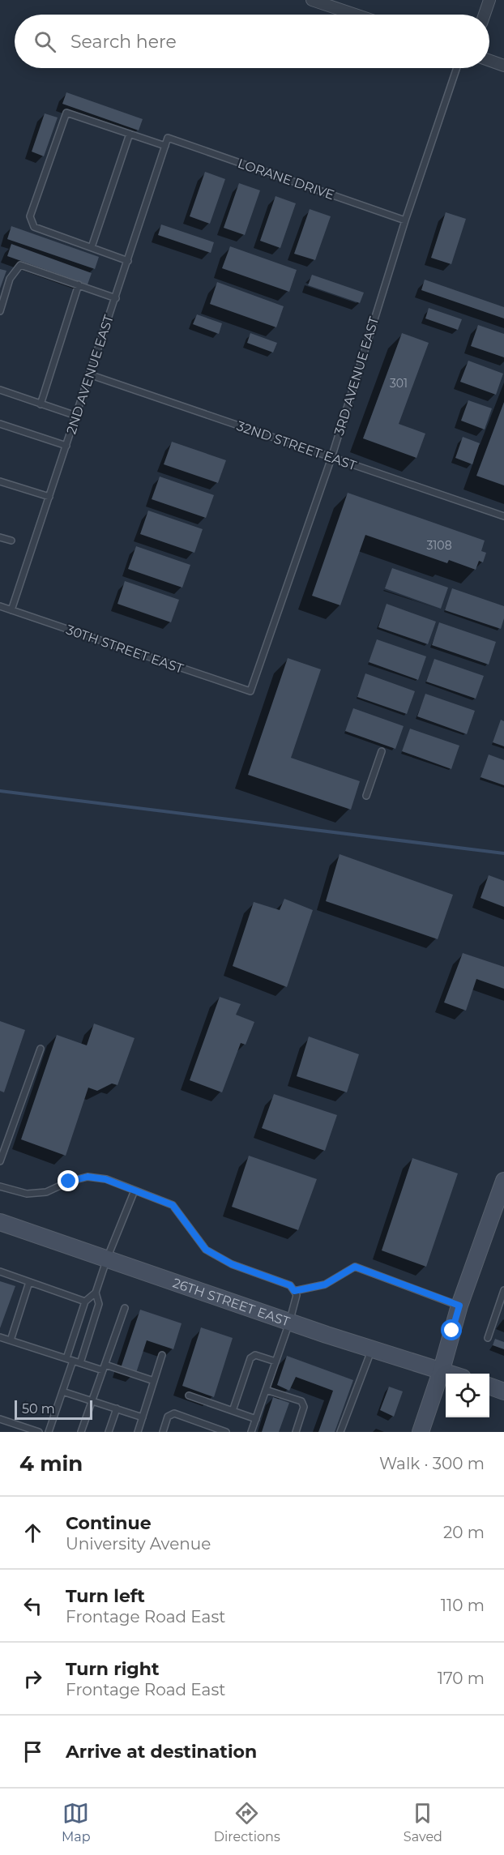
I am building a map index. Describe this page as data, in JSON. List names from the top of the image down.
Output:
{
  "streets": {
    "main road": ["26TH STREET EAST"],
    "lane": [
      "LORANE DRIVE",
      "2ND AVENUE EAST",
      "3RD AVENUE EAST",
      "32ND STREET EAST",
      "30TH STREET EAST"
    ]
  },
  "crossings": [
    ["LORANE DRIVE", "2ND AVENUE EAST"],
    ["LORANE DRIVE", "3RD AVENUE EAST"],
    ["2ND AVENUE EAST", "32ND STREET EAST"],
    ["2ND AVENUE EAST", "30TH STREET EAST"],
    ["3RD AVENUE EAST", "32ND STREET EAST"],
    ["3RD AVENUE EAST", "30TH STREET EAST"]
  ],
  "house_numbers": ["301", "3108"],
  "scale_bar": "50 m",
  "page": {
    "search": "Search here",
    "scale": "50 m",
    "heading": ["4 min", "Walk · 300 m"],
    "list": [
      ["Continue", "University Avenue", "20 m"],
      ["Turn left", "Frontage Road East", "110 m"],
      ["Turn right", "Frontage Road East", "170 m"],
      "Arrive at destination"
    ],
    "nav": ["Map", "Directions", "Saved"]
  }
}
